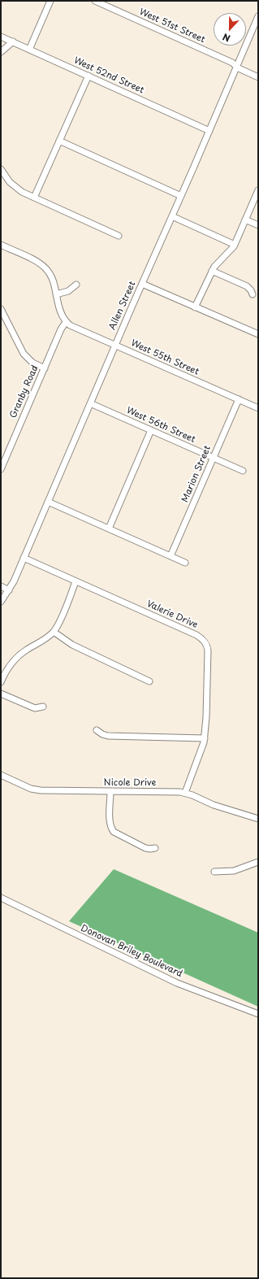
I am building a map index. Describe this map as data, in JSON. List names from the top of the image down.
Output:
{
  "streets": {
    "street": [
      "West 51st Street",
      "West 52nd Street",
      "Allen Street",
      "West 55th Street",
      "Granby Road",
      "West 56th Street",
      "Marion Street",
      "Valerie Drive",
      "Nicole Drive",
      "Donovan Briley Boulevard"
    ]
  },
  "crossings": [
    ["West 51st Street", "Allen Street"],
    ["West 52nd Street", "Allen Street"],
    ["Allen Street", "West 55th Street"],
    ["Allen Street", "West 56th Street"],
    ["Allen Street", "Valerie Drive"],
    ["West 55th Street", "Granby Road"],
    ["West 55th Street", "Marion Street"],
    ["West 56th Street", "Marion Street"],
    ["Valerie Drive", "Nicole Drive"]
  ],
  "north": "bottom"
}
